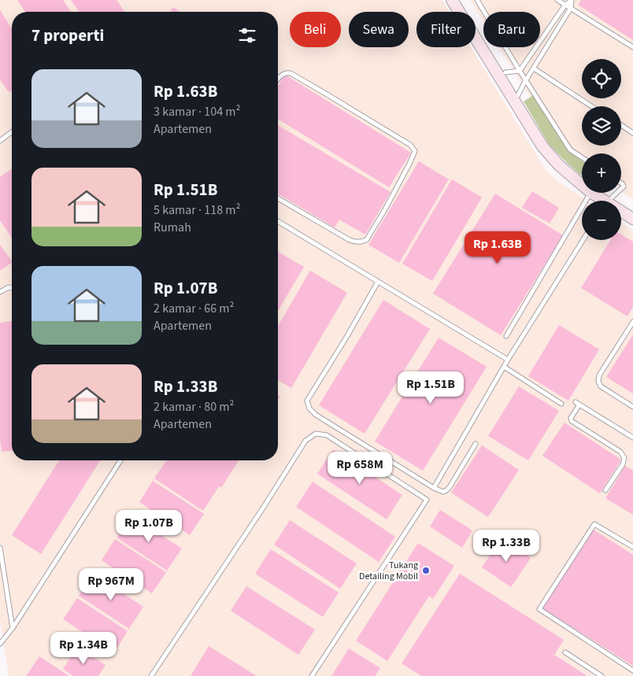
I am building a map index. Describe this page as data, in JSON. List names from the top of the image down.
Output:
{
  "places": ["Tukang Detailing Mobil"],
  "page": {
    "chip": [
      "Beli",
      "Sewa",
      "Filter",
      "Baru"
    ],
    "heading": "7 properti",
    "map_buttons": ["+", "−"],
    "list": [
      {
        "name": "Rp 1.63B",
        "note": "3 kamar · 104 m² · Apartemen"
      },
      {
        "name": "Rp 1.51B",
        "note": "5 kamar · 118 m² · Rumah"
      },
      {
        "name": "Rp 1.07B",
        "note": "2 kamar · 66 m² · Apartemen"
      },
      {
        "name": "Rp 1.33B",
        "note": "2 kamar · 80 m² · Apartemen"
      }
    ],
    "price": [
      "Rp 1.63B",
      "Rp 1.51B",
      "Rp 658M",
      "Rp 1.07B",
      "Rp 1.33B",
      "Rp 967M",
      "Rp 1.34B"
    ]
  }
}
